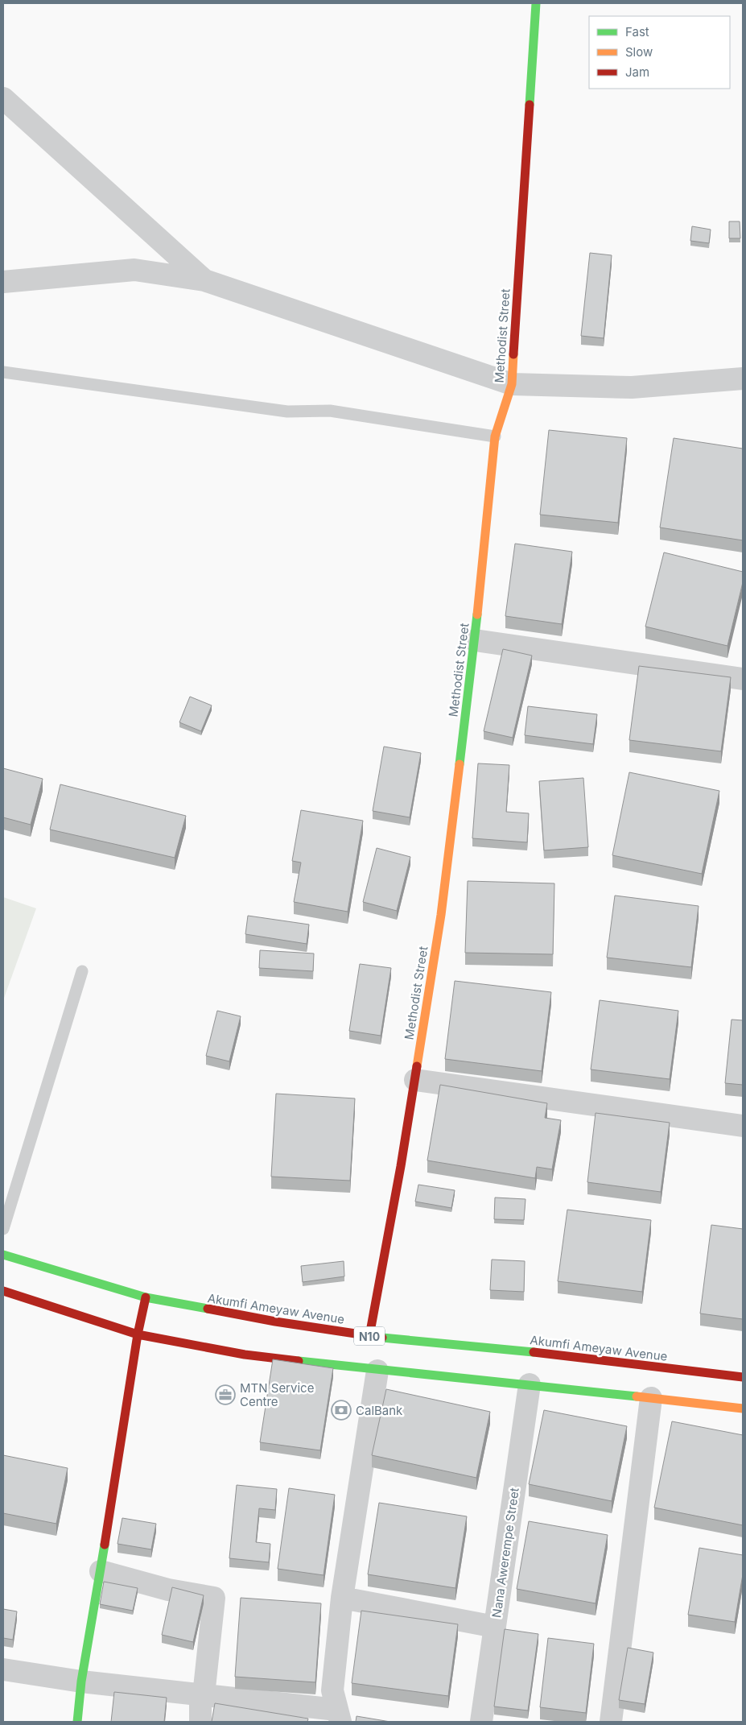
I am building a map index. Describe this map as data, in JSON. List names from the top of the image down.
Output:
{
  "streets": {
    "main road": ["Methodist Street", "Akumfi Ameyaw Avenue", "N10"],
    "street": ["Nana Awerempe Street"]
  },
  "crossings": [
    ["Methodist Street", "Akumfi Ameyaw Avenue"]
  ],
  "places": {
    "office": ["MTN Service Centre"],
    "bank": ["CalBank"]
  },
  "legend": ["Fast", "Slow", "Jam"]
}
